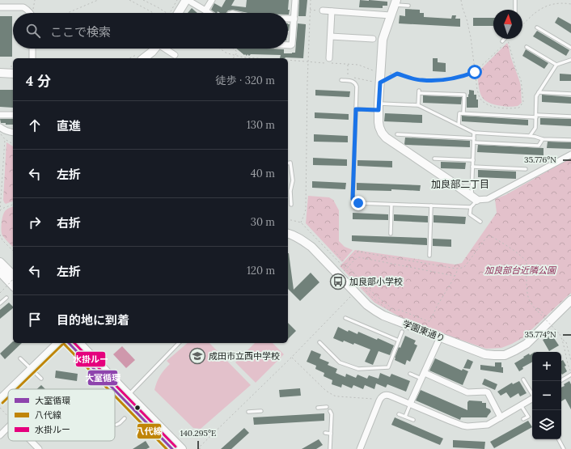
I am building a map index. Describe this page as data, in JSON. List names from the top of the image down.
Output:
{
  "streets": {
    "street": ["学園東通り"]
  },
  "districts": ["加良部二丁目"],
  "parks": ["加良部台近隣公園"],
  "places": {
    "bus stop": ["加良部小学校"],
    "school or university": ["成田市立西中学校"]
  },
  "lines": ["transit line 大室循環", "transit line 水掛ルー", "transit line 八代線"],
  "legend": ["大室循環", "八代線", "水掛ルー"],
  "north": "top",
  "page": {
    "search": "ここで検索",
    "heading": ["4 分", "徒歩 · 320 m"],
    "list": [
      ["直進", "130 m"],
      ["左折", "40 m"],
      ["右折", "30 m"],
      ["左折", "120 m"],
      "目的地に到着"
    ],
    "map_buttons": ["+", "−"]
  },
  "coordinates": ["35.776°N", "35.774°N", "140.295°E"]
}
